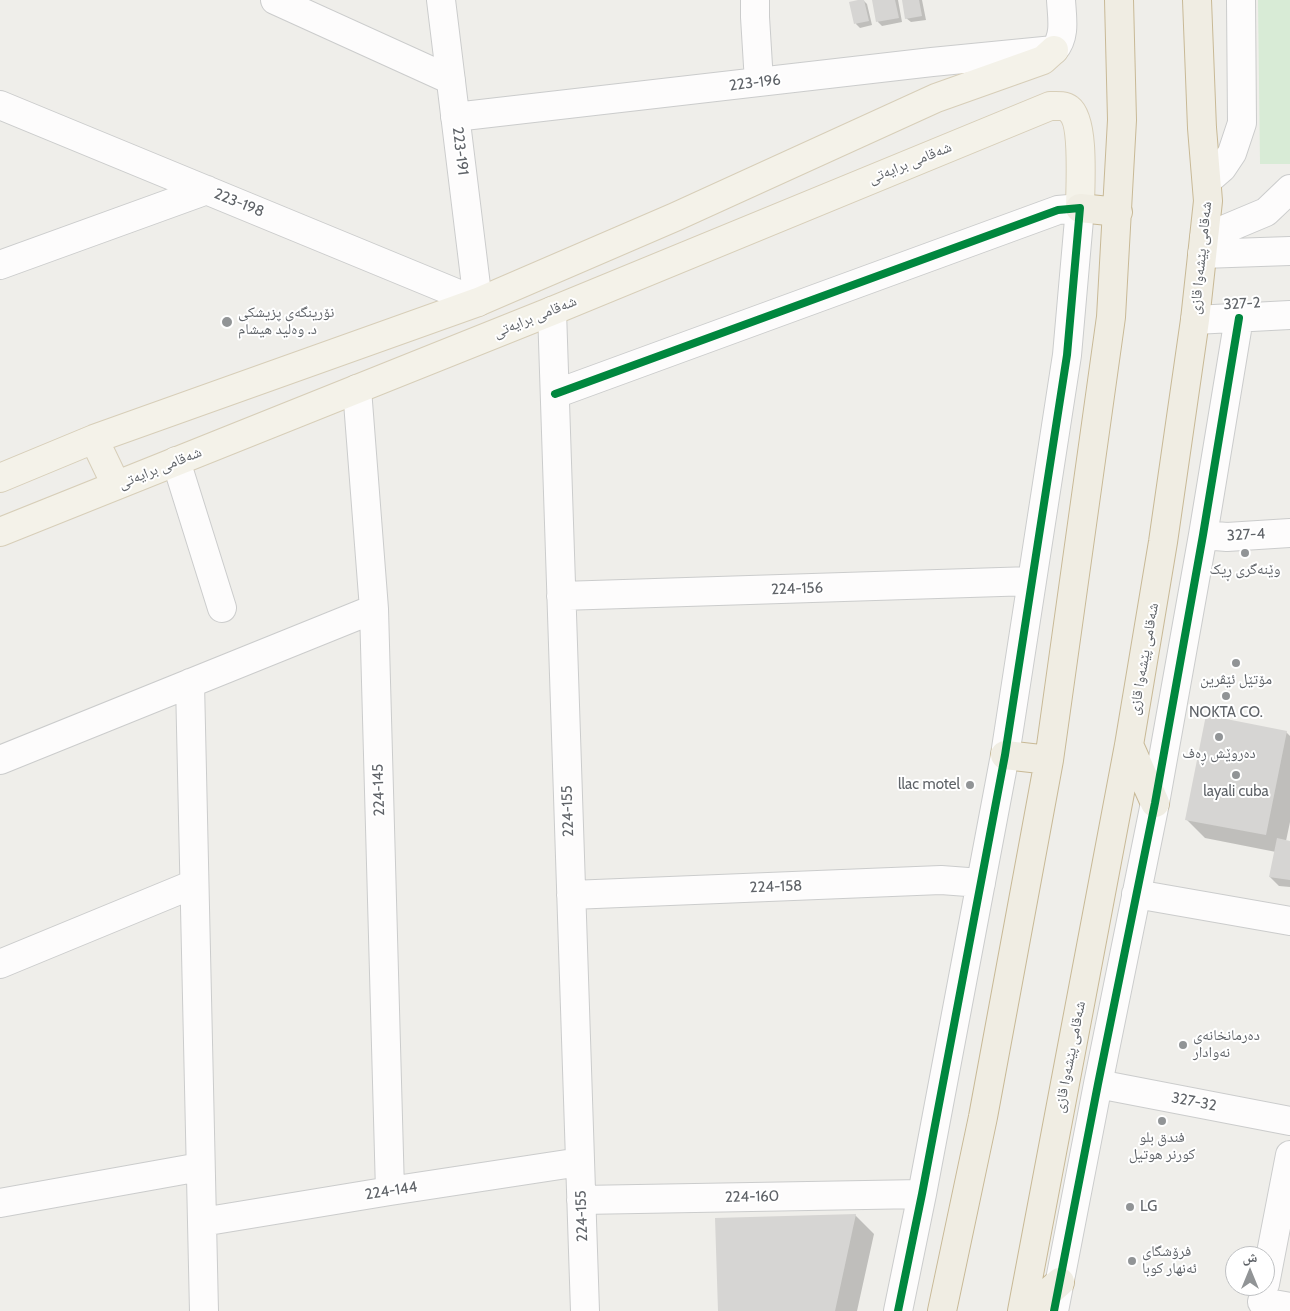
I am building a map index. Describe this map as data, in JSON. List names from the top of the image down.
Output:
{
  "streets": {
    "highway": ["شەقامی پێشەوا قازی"],
    "main road": ["شەقامی برایەتی"],
    "street": [
      "223-196",
      "223-191",
      "223-198",
      "327-2",
      "327-4",
      "224-156",
      "224-145",
      "224-155",
      "224-158",
      "327-32",
      "224-144",
      "224-160"
    ]
  },
  "crossings": [
    ["223-196", "223-191"],
    ["223-191", "223-198"],
    ["شەقامی برایەتی", "224-145"],
    ["شەقامی برایەتی", "224-155"],
    ["شەقامی پێشەوا قازی", "327-2"],
    ["224-156", "224-155"],
    ["224-145", "224-144"],
    ["224-155", "224-158"],
    ["224-155", "224-144"],
    ["224-155", "224-160"]
  ],
  "places": [
    "نۆرینگەی پزیشکی د. وەلید هیشام",
    "وێنەگری ڕیک",
    "مۆتێل ئێڤرین",
    "NOKTA CO.",
    "دەروێش ڕەف",
    "layali cuba",
    "llac motel",
    "دەرمانخانەی نەوادار",
    "فندق بلو كورنر هوتيل",
    "LG",
    "فرۆشگای ئەنهار کوبا"
  ],
  "north": "top"
}
